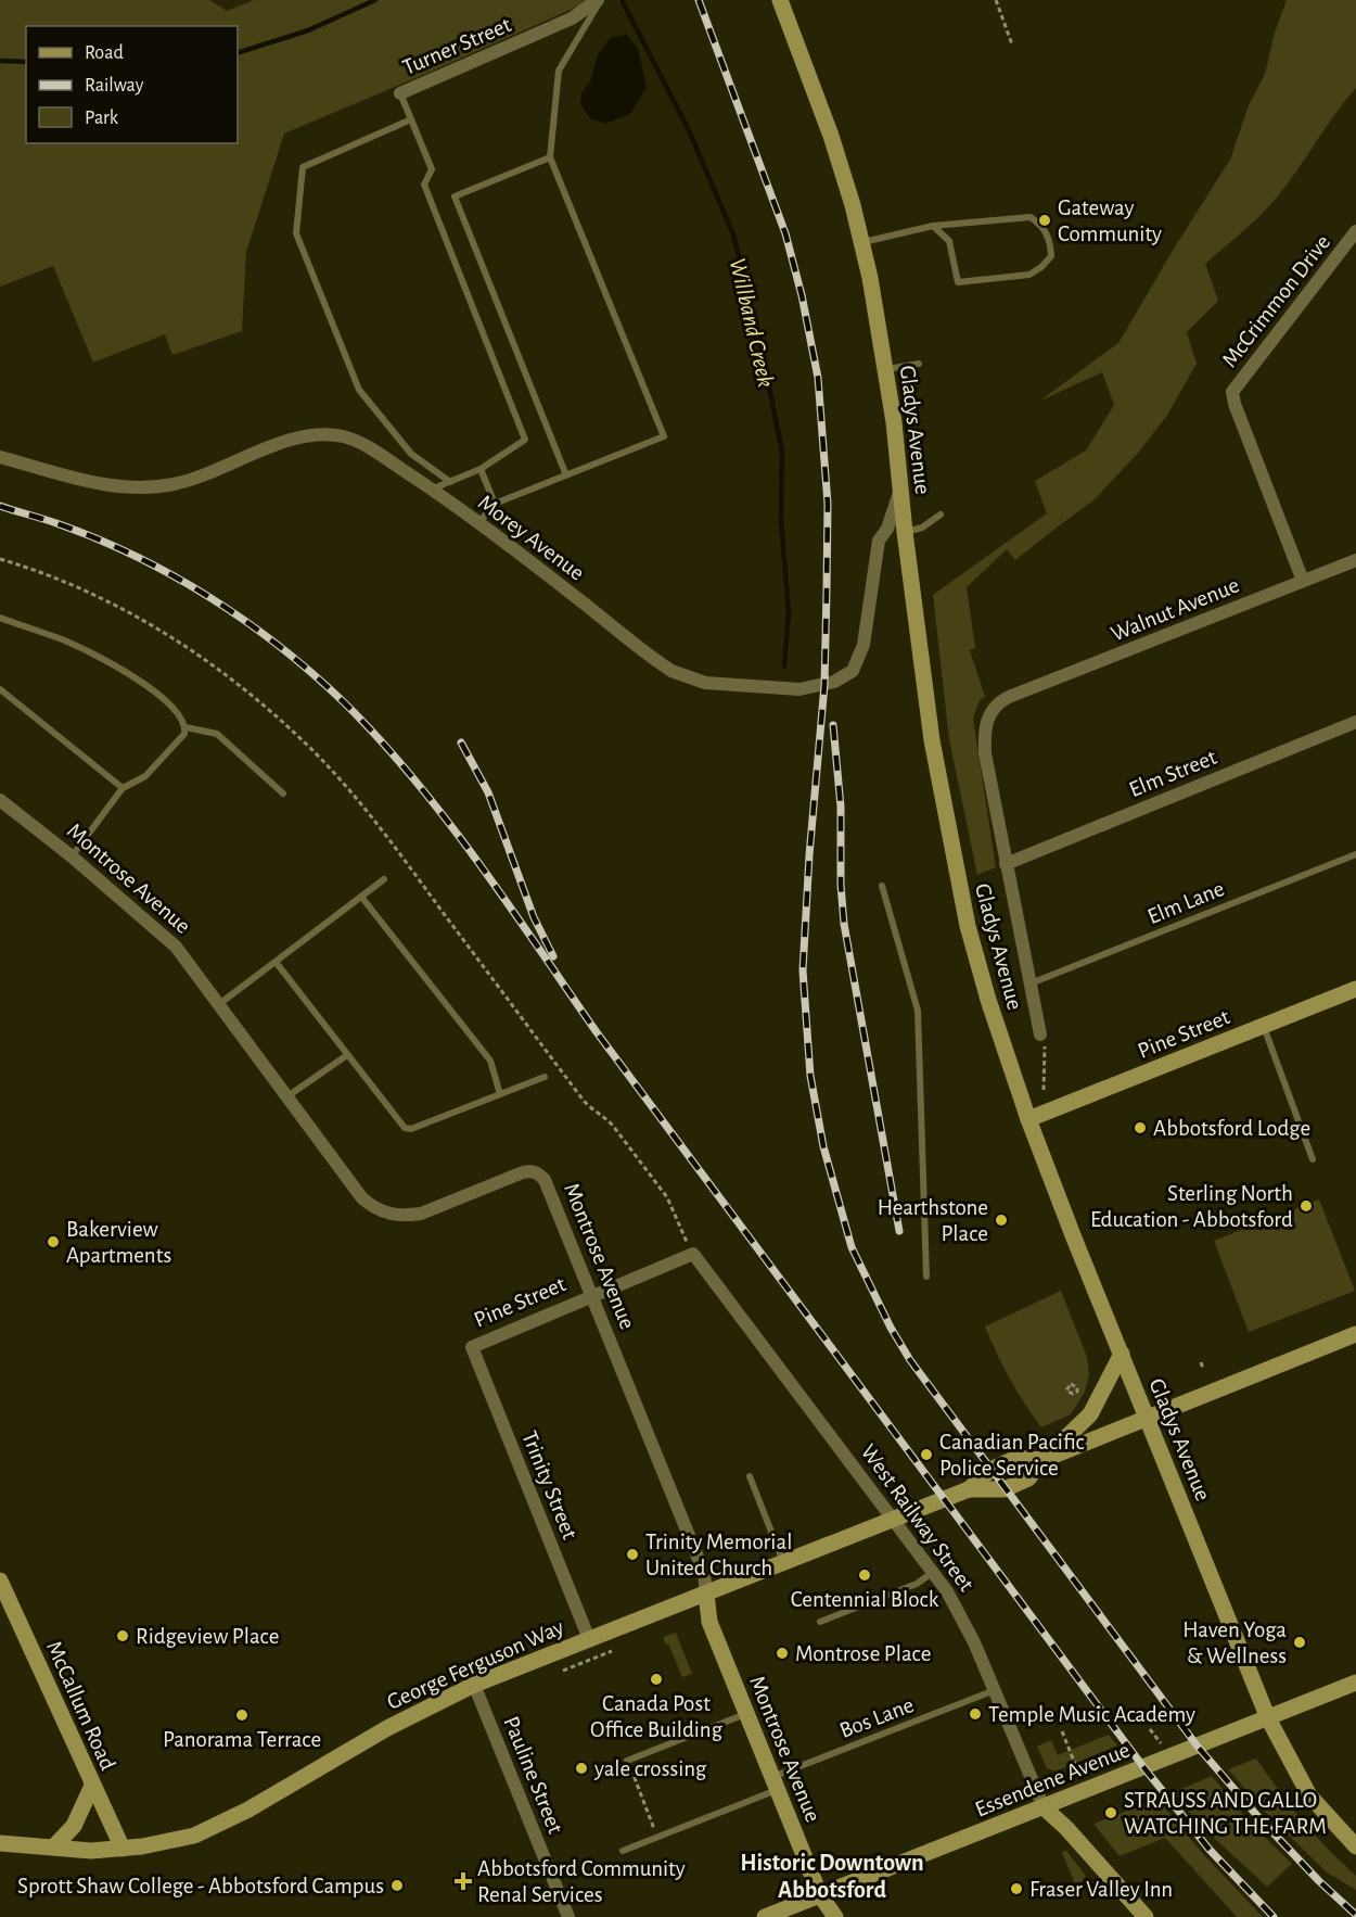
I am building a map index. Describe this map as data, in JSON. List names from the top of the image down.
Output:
{
  "streets": {
    "main road": [
      "Gladys Avenue",
      "Montrose Avenue",
      "Pine Street",
      "West Railway Street",
      "George Ferguson Way",
      "McCallum Road",
      "Essendene Avenue"
    ],
    "street": [
      "Turner Street",
      "McCrimmon Drive",
      "Morey Avenue",
      "Walnut Avenue",
      "Elm Street",
      "Trinity Street",
      "Pauline Street"
    ],
    "lane": ["Elm Lane", "Bos Lane"]
  },
  "crossings": [
    ["McCrimmon Drive", "Walnut Avenue"],
    ["Gladys Avenue", "Morey Avenue"],
    ["Gladys Avenue", "Walnut Avenue"],
    ["Gladys Avenue", "Elm Street"],
    ["Gladys Avenue", "Elm Lane"],
    ["Gladys Avenue", "Pine Street"],
    ["Gladys Avenue", "George Ferguson Way"],
    ["Gladys Avenue", "Essendene Avenue"],
    ["Montrose Avenue", "Pine Street"],
    ["Montrose Avenue", "George Ferguson Way"],
    ["Montrose Avenue", "Bos Lane"],
    ["Montrose Avenue", "Essendene Avenue"],
    ["Pine Street", "Trinity Street"],
    ["Pine Street", "West Railway Street"],
    ["Trinity Street", "George Ferguson Way"],
    ["West Railway Street", "George Ferguson Way"],
    ["West Railway Street", "Bos Lane"],
    ["West Railway Street", "Essendene Avenue"],
    ["George Ferguson Way", "McCallum Road"],
    ["George Ferguson Way", "Pauline Street"]
  ],
  "districts": ["Historic Downtown Abbotsford"],
  "water": ["Willband Creek"],
  "places": {
    "other": [
      "Gateway Community",
      "Abbotsford Lodge",
      "Sterling North Education - Abbotsford",
      "Hearthstone Place",
      "Bakerview Apartments",
      "Canadian Pacific Police Service",
      "Trinity Memorial United Church",
      "Centennial Block",
      "Ridgeview Place",
      "Haven Yoga & Wellness",
      "Montrose Place",
      "Canada Post Office Building",
      "Temple Music Academy",
      "Panorama Terrace",
      "yale crossing",
      "STRAUSS AND GALLO WATCHING THE FARM",
      "Sprott Shaw College - Abbotsford Campus",
      "Fraser Valley Inn"
    ],
    "health": ["Abbotsford Community Renal Services"]
  },
  "legend": ["Road", "Railway", "Park"]
}
